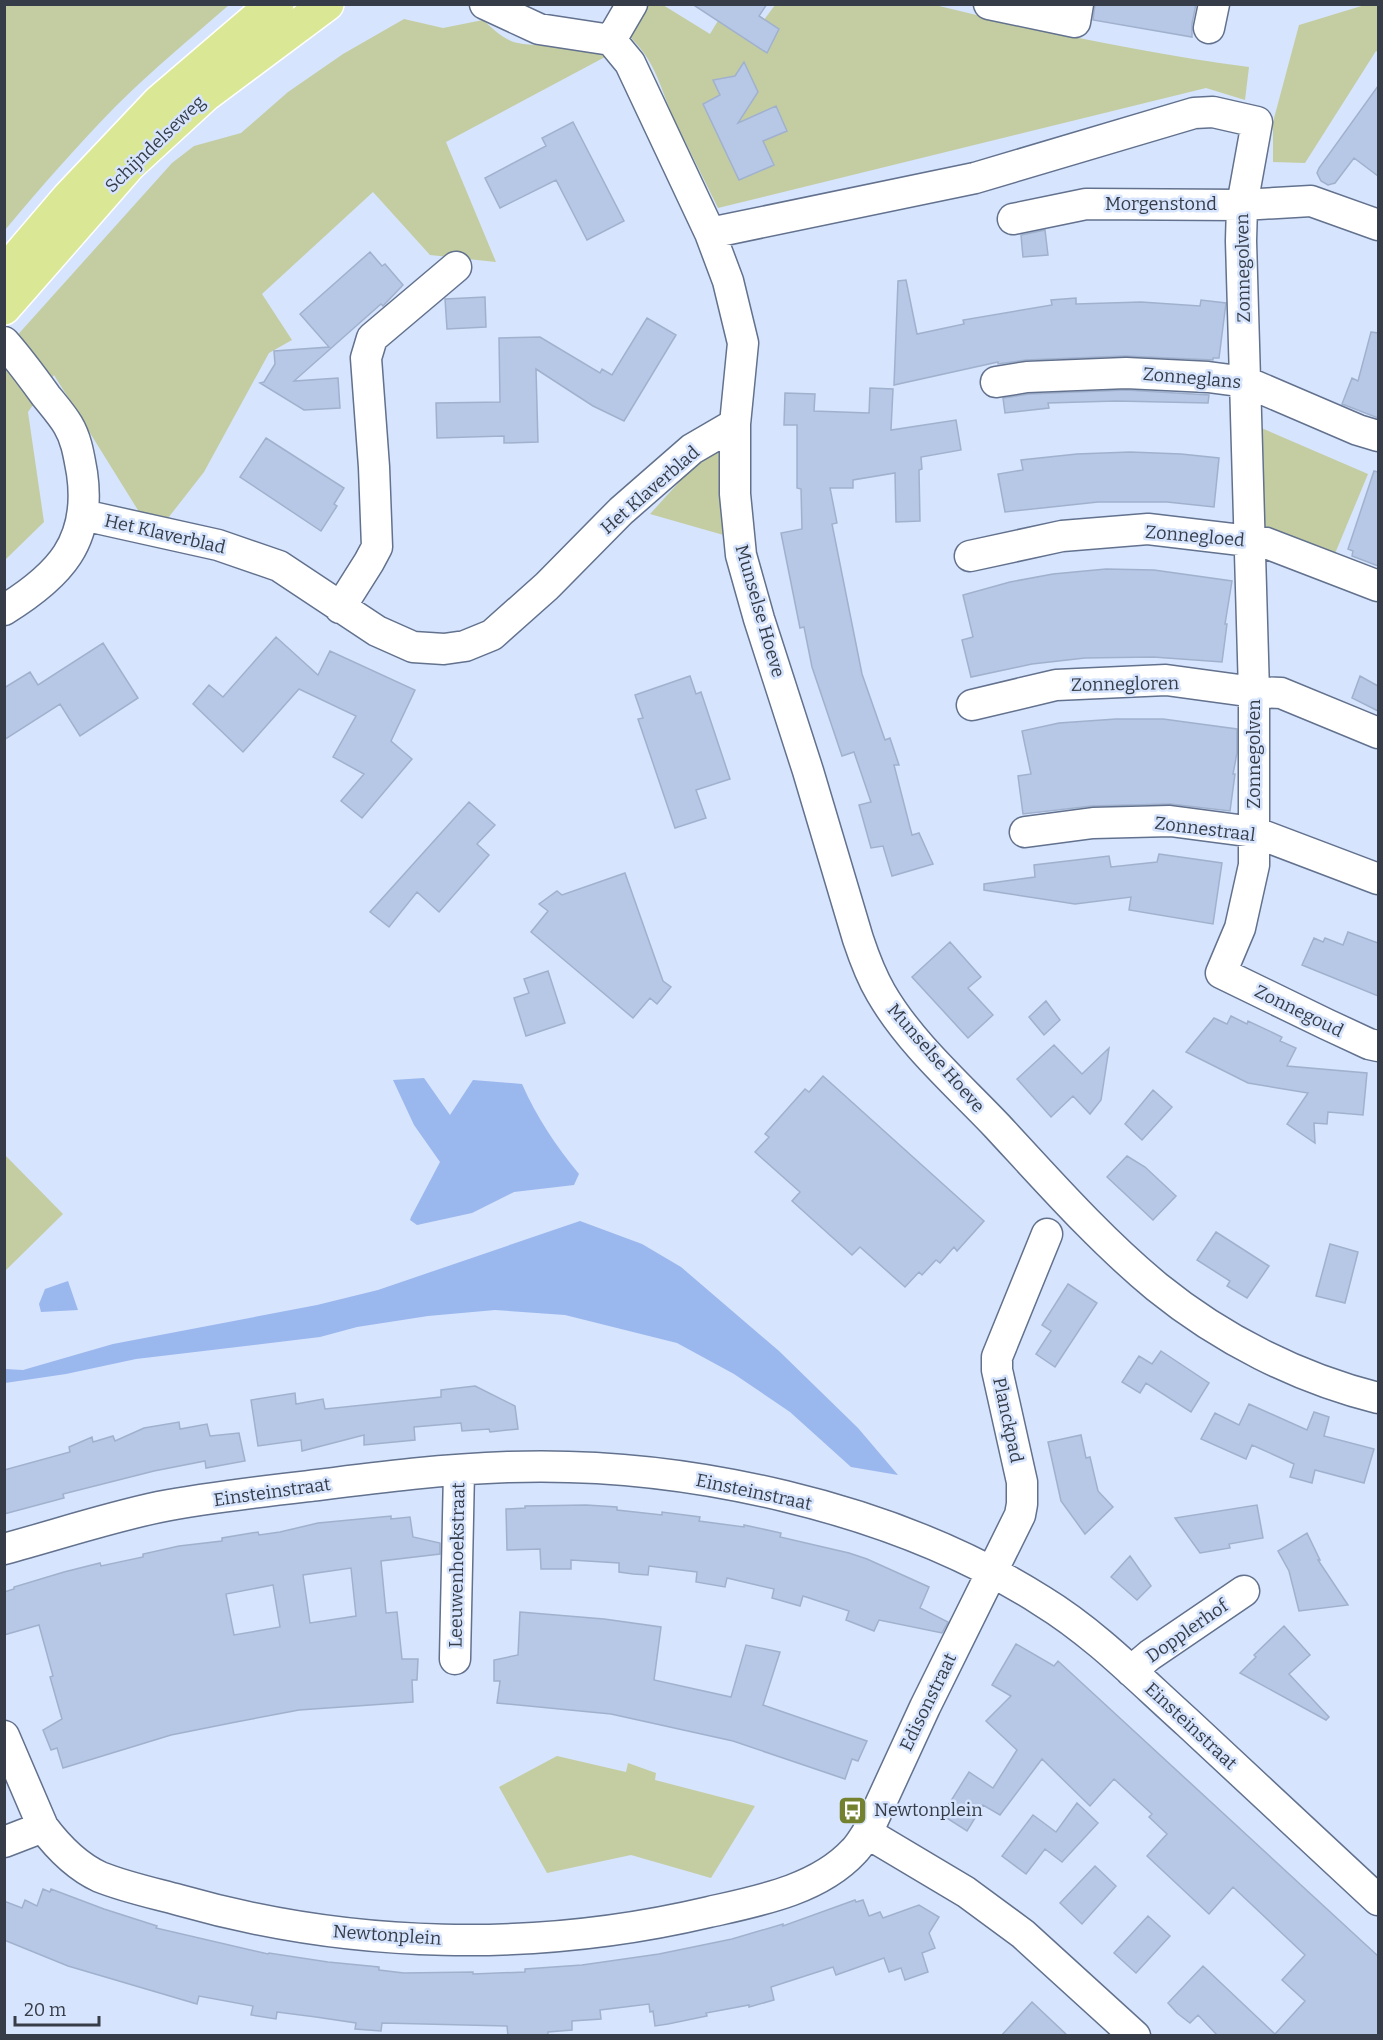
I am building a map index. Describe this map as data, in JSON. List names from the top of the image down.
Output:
{
  "streets": {
    "main road": ["Schijndelseweg"],
    "street": [
      "Morgenstond",
      "Zonnegolven",
      "Zonneglans",
      "Het Klaverblad",
      "Zonnegloed",
      "Munselse Hoeve",
      "Zonnegloren",
      "Zonnestraal",
      "Zonnegoud",
      "Planckpad",
      "Einsteinstraat",
      "Leeuwenhoekstraat",
      "Dopplerhof",
      "Edisonstraat",
      "Newtonplein"
    ]
  },
  "crossings": [
    ["Morgenstond", "Zonnegolven"],
    ["Zonnegolven", "Zonneglans"],
    ["Zonnegolven", "Zonnegloed"],
    ["Zonnegolven", "Zonnegloren"],
    ["Zonnegolven", "Zonnestraal"],
    ["Zonnegolven", "Zonnegoud"],
    ["Het Klaverblad", "Munselse Hoeve"],
    ["Planckpad", "Einsteinstraat"],
    ["Planckpad", "Edisonstraat"],
    ["Einsteinstraat", "Leeuwenhoekstraat"],
    ["Einsteinstraat", "Dopplerhof"],
    ["Einsteinstraat", "Edisonstraat"],
    ["Edisonstraat", "Newtonplein"]
  ],
  "places": {
    "bus stop": ["Newtonplein"]
  },
  "scale_bar": "20 m"
}
